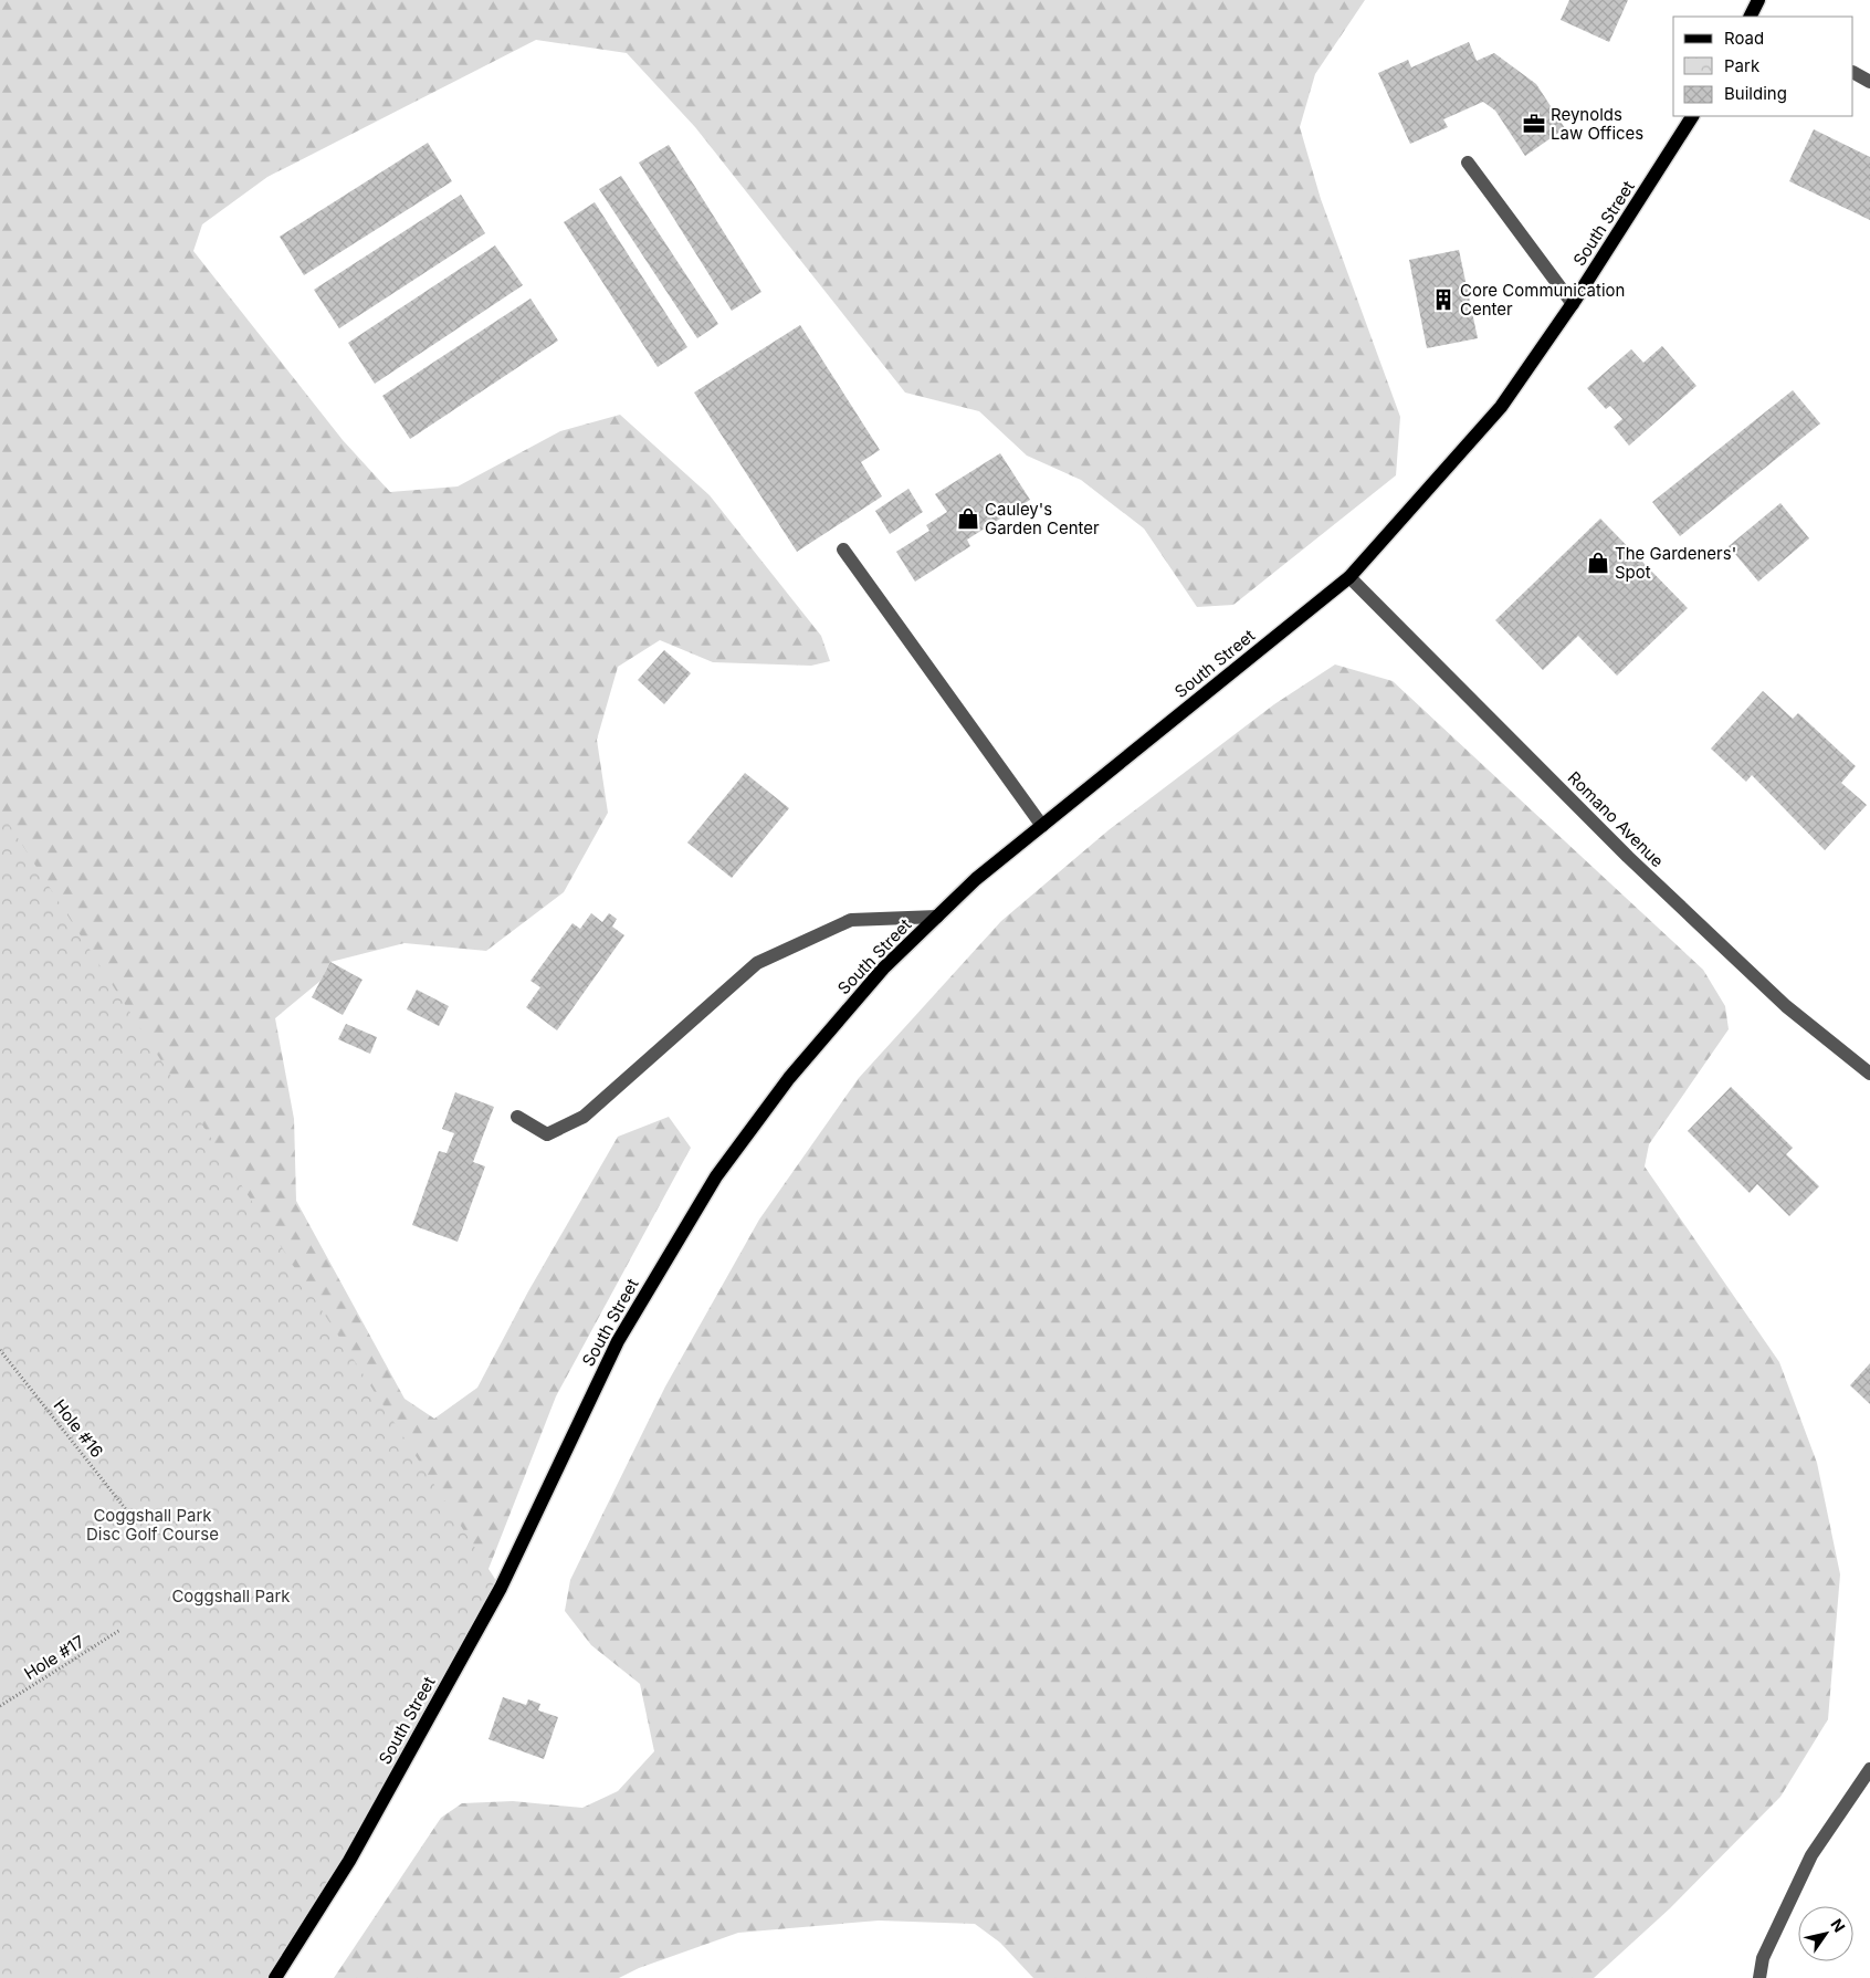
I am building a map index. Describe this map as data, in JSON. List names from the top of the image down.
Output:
{
  "streets": {
    "main road": ["South Street"],
    "street": ["Romano Avenue"],
    "path": ["Hole #16", "Hole #17"]
  },
  "crossings": [
    ["South Street", "Romano Avenue"]
  ],
  "parks": ["Coggshall Park Disc Golf Course", "Coggshall Park"],
  "places": {
    "office": ["Reynolds Law Offices"],
    "building": ["Core Communication Center"],
    "shop": ["Cauley's Garden Center", "The Gardeners' Spot"]
  },
  "legend": ["Road", "Park", "Building"],
  "north": "top right"
}
